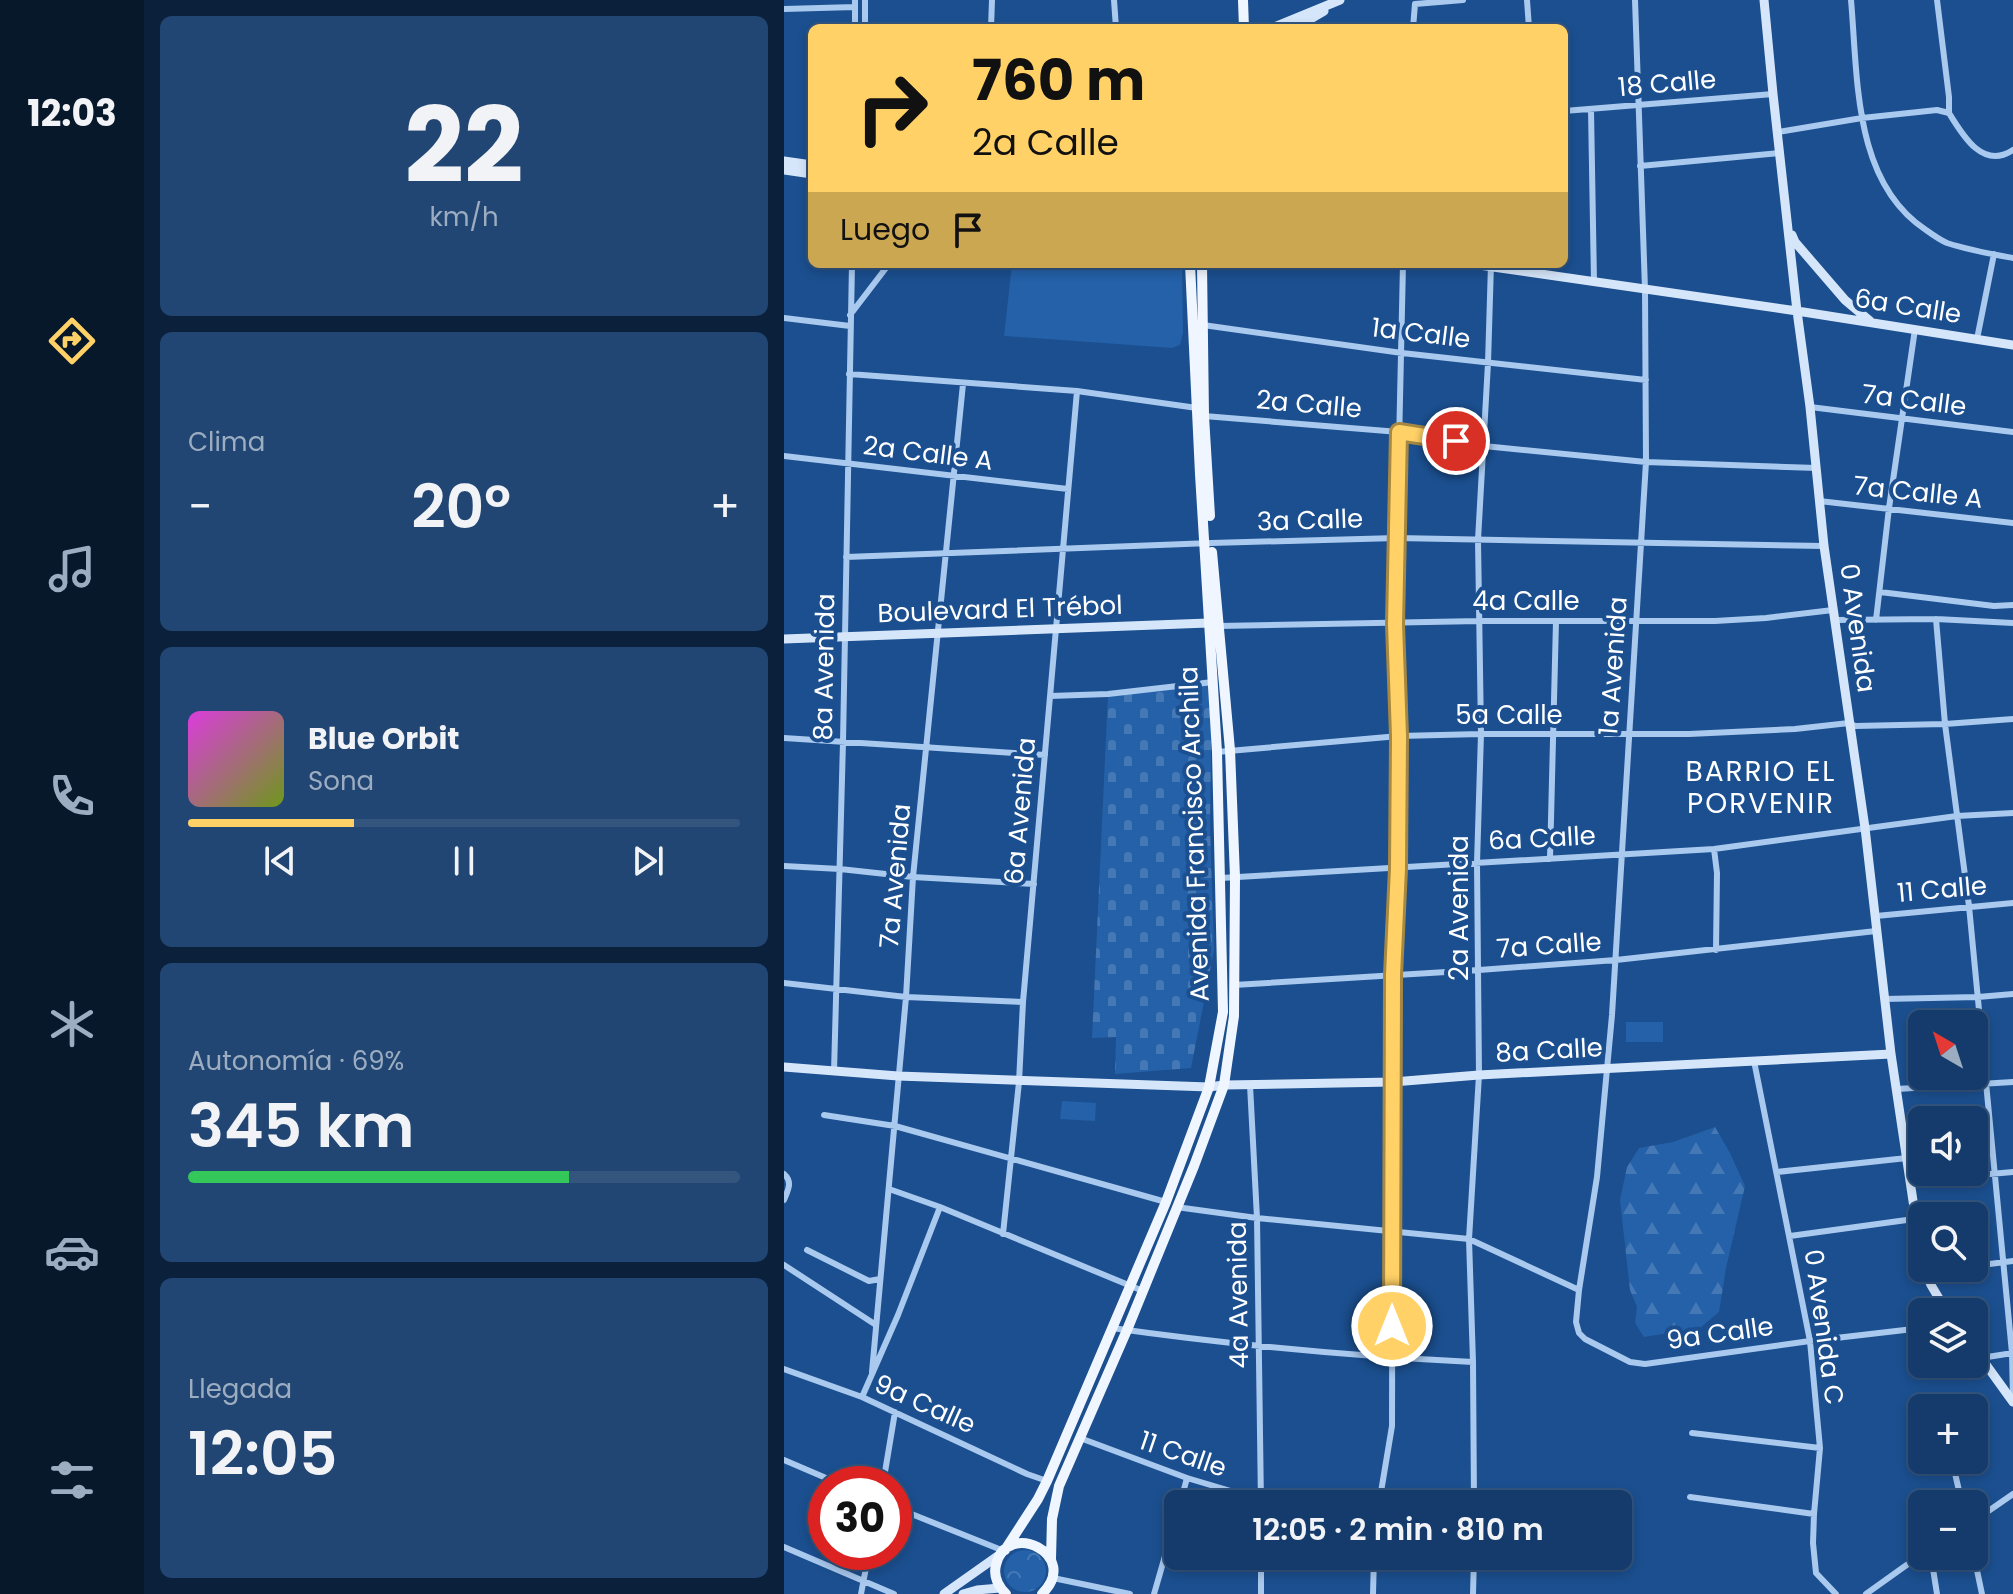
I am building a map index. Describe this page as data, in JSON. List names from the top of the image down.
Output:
{
  "streets": {
    "main road": ["Avenida Francisco Archila"],
    "street": [
      "18 Calle",
      "6a Calle",
      "1a Calle",
      "7a Calle",
      "2a Calle",
      "2a Calle A",
      "7a Calle A",
      "3a Calle",
      "4a Calle",
      "Boulevard El Trébol",
      "0 Avenida",
      "1a Avenida",
      "8a Avenida",
      "5a Calle",
      "6a Avenida",
      "7a Avenida",
      "11 Calle",
      "2a Avenida",
      "8a Calle",
      "4a Avenida",
      "0 Avenida C",
      "9a Calle"
    ]
  },
  "crossings": [
    ["18 Calle", "0 Avenida"],
    ["18 Calle", "1a Avenida"],
    ["6a Calle", "0 Avenida"],
    ["6a Calle", "1a Avenida"],
    ["6a Calle", "Avenida Francisco Archila"],
    ["6a Calle", "2a Avenida"],
    ["1a Calle", "1a Avenida"],
    ["1a Calle", "Avenida Francisco Archila"],
    ["1a Calle", "2a Avenida"],
    ["7a Calle", "0 Avenida"],
    ["7a Calle", "1a Avenida"],
    ["7a Calle", "Avenida Francisco Archila"],
    ["7a Calle", "2a Avenida"],
    ["2a Calle", "0 Avenida"],
    ["2a Calle", "1a Avenida"],
    ["2a Calle", "8a Avenida"],
    ["2a Calle", "6a Avenida"],
    ["2a Calle", "Avenida Francisco Archila"],
    ["2a Calle", "7a Avenida"],
    ["2a Calle", "2a Avenida"],
    ["2a Calle A", "8a Avenida"],
    ["2a Calle A", "6a Avenida"],
    ["2a Calle A", "7a Avenida"],
    ["7a Calle A", "0 Avenida"],
    ["3a Calle", "0 Avenida"],
    ["3a Calle", "1a Avenida"],
    ["3a Calle", "8a Avenida"],
    ["3a Calle", "6a Avenida"],
    ["3a Calle", "Avenida Francisco Archila"],
    ["3a Calle", "7a Avenida"],
    ["3a Calle", "2a Avenida"],
    ["4a Calle", "Boulevard El Trébol"],
    ["4a Calle", "0 Avenida"],
    ["4a Calle", "1a Avenida"],
    ["4a Calle", "Avenida Francisco Archila"],
    ["4a Calle", "2a Avenida"],
    ["Boulevard El Trébol", "8a Avenida"],
    ["Boulevard El Trébol", "6a Avenida"],
    ["Boulevard El Trébol", "Avenida Francisco Archila"],
    ["Boulevard El Trébol", "7a Avenida"],
    ["0 Avenida", "5a Calle"],
    ["0 Avenida", "11 Calle"],
    ["0 Avenida", "8a Calle"],
    ["1a Avenida", "5a Calle"],
    ["1a Avenida", "8a Calle"],
    ["1a Avenida", "9a Calle"],
    ["8a Avenida", "8a Calle"],
    ["5a Calle", "Avenida Francisco Archila"],
    ["5a Calle", "2a Avenida"],
    ["6a Avenida", "8a Calle"],
    ["Avenida Francisco Archila", "11 Calle"],
    ["Avenida Francisco Archila", "8a Calle"],
    ["Avenida Francisco Archila", "9a Calle"],
    ["7a Avenida", "8a Calle"],
    ["2a Avenida", "8a Calle"],
    ["8a Calle", "4a Avenida"],
    ["8a Calle", "0 Avenida C"],
    ["0 Avenida C", "9a Calle"]
  ],
  "districts": ["BARRIO EL PORVENIR"],
  "north": "top left",
  "page": {
    "tabs": "12:03",
    "tile": [
      ["22", "km/h"],
      "Clima",
      ["Autonomía · 69%", "345 km"],
      ["Llegada", "12:05"]
    ],
    "turn": ["760 m", "2a Calle"],
    "then": "Luego",
    "heat": ["−", "20°", "+"],
    "song": ["Blue Orbit", "Sona"],
    "map_buttons": ["+", "−"],
    "limit": "30",
    "trip": "12:05 · 2 min · 810 m"
  }
}
